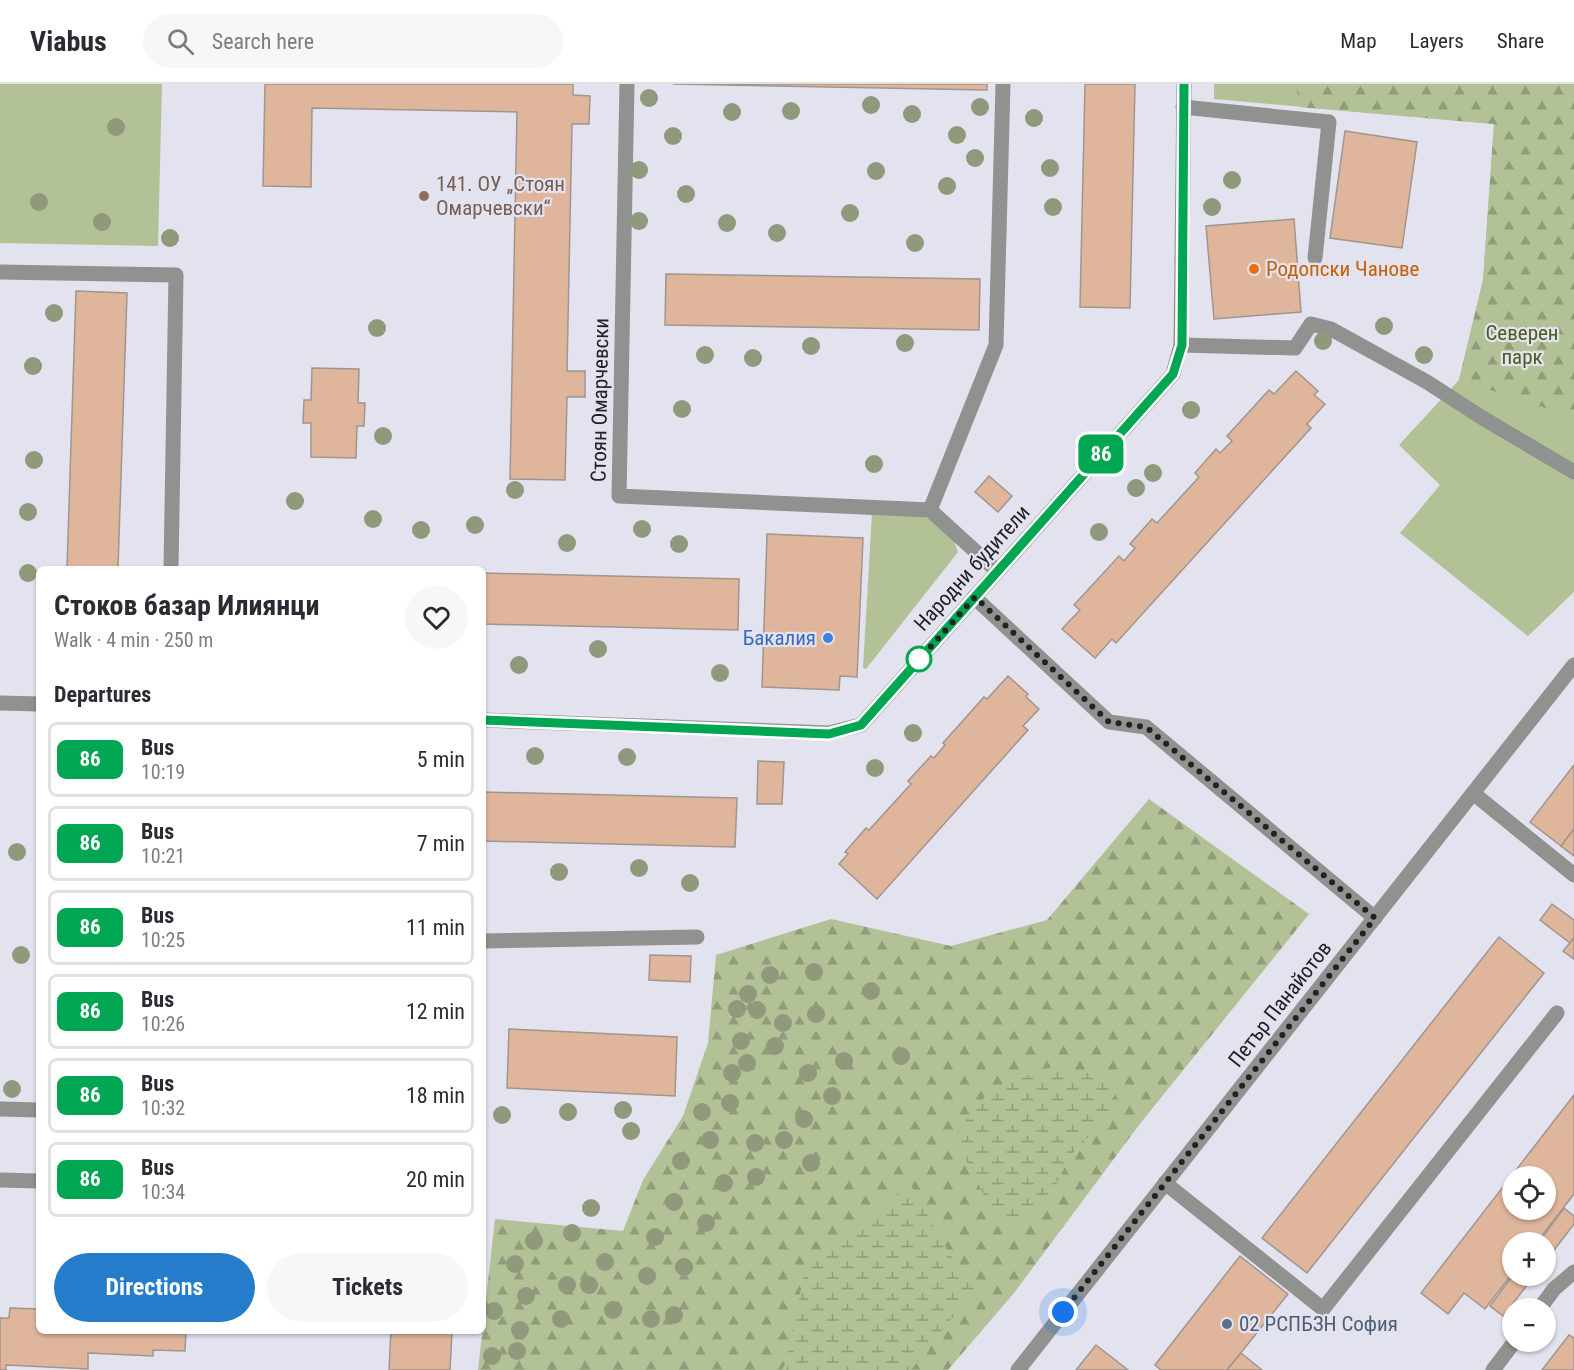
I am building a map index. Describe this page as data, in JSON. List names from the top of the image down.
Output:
{
  "streets": {
    "street": ["Стоян Омарчевски", "Народни будители", "Петър Панайотов"]
  },
  "parks": ["Северен парк"],
  "places": [
    "141. ОУ „Стоян Омарчевски“",
    "Родопски Чанове",
    "Бакалия",
    "02 РСПБЗН София"
  ],
  "lines": ["bus line 86"],
  "page": {
    "header": "Viabus",
    "search": "Search here",
    "nav": ["Map", "Layers", "Share"],
    "on_map": "86",
    "heading": [
      ["Стоков базар Илиянци", "Walk · 4 min · 250 m"],
      "Departures"
    ],
    "list": [
      {
        "mark": "86",
        "name": "Bus",
        "note": "10:19",
        "value": "5 min"
      },
      {
        "mark": "86",
        "name": "Bus",
        "note": "10:21",
        "value": "7 min"
      },
      {
        "mark": "86",
        "name": "Bus",
        "note": "10:25",
        "value": "11 min"
      },
      {
        "mark": "86",
        "name": "Bus",
        "note": "10:26",
        "value": "12 min"
      },
      {
        "mark": "86",
        "name": "Bus",
        "note": "10:32",
        "value": "18 min"
      },
      {
        "mark": "86",
        "name": "Bus",
        "note": "10:34",
        "value": "20 min"
      }
    ],
    "map_buttons": ["+", "−"],
    "buttons": ["Directions", "Tickets"]
  }
}
